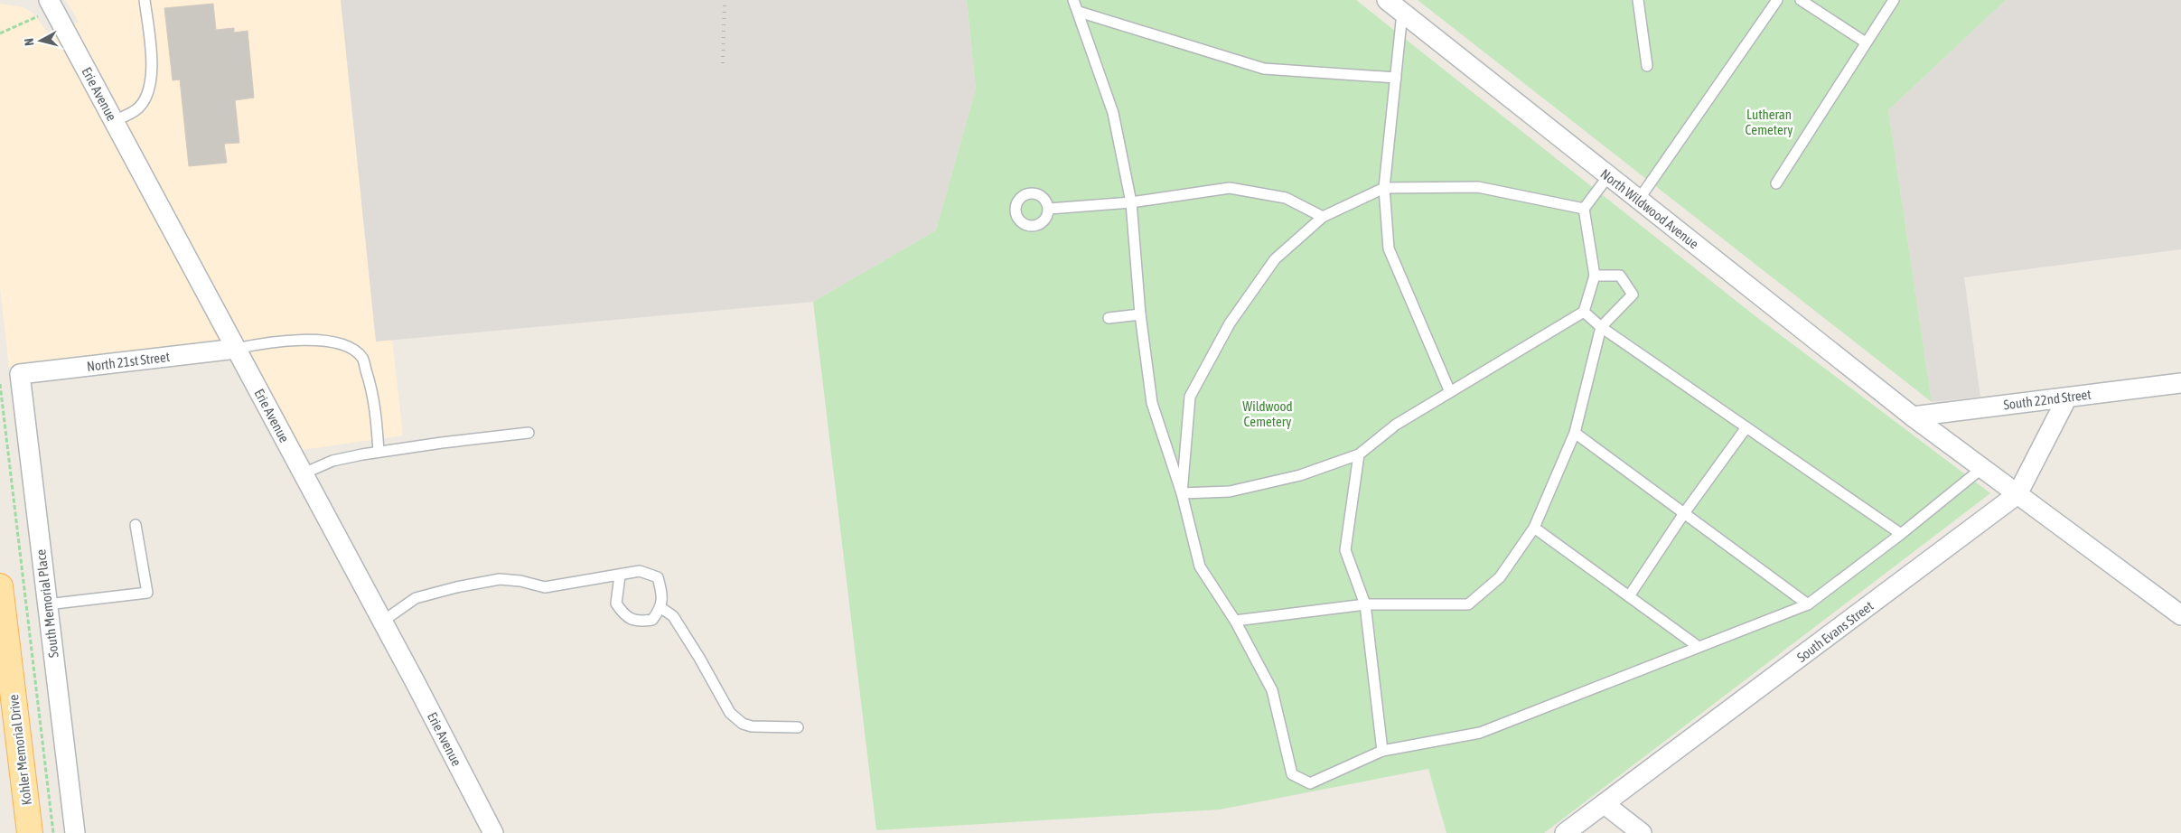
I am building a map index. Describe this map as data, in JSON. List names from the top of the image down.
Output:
{
  "streets": {
    "main road": ["Kohler Memorial Drive"],
    "street": [
      "Erie Avenue",
      "North Wildwood Avenue",
      "North 21st Street",
      "South 22nd Street",
      "South Memorial Place",
      "South Evans Street"
    ]
  },
  "crossings": [
    ["Erie Avenue", "North 21st Street"],
    ["North Wildwood Avenue", "South 22nd Street"],
    ["North Wildwood Avenue", "South Evans Street"],
    ["North 21st Street", "South Memorial Place"],
    ["South 22nd Street", "South Evans Street"]
  ],
  "parks": ["Lutheran Cemetery", "Wildwood Cemetery"],
  "north": "left"
}
